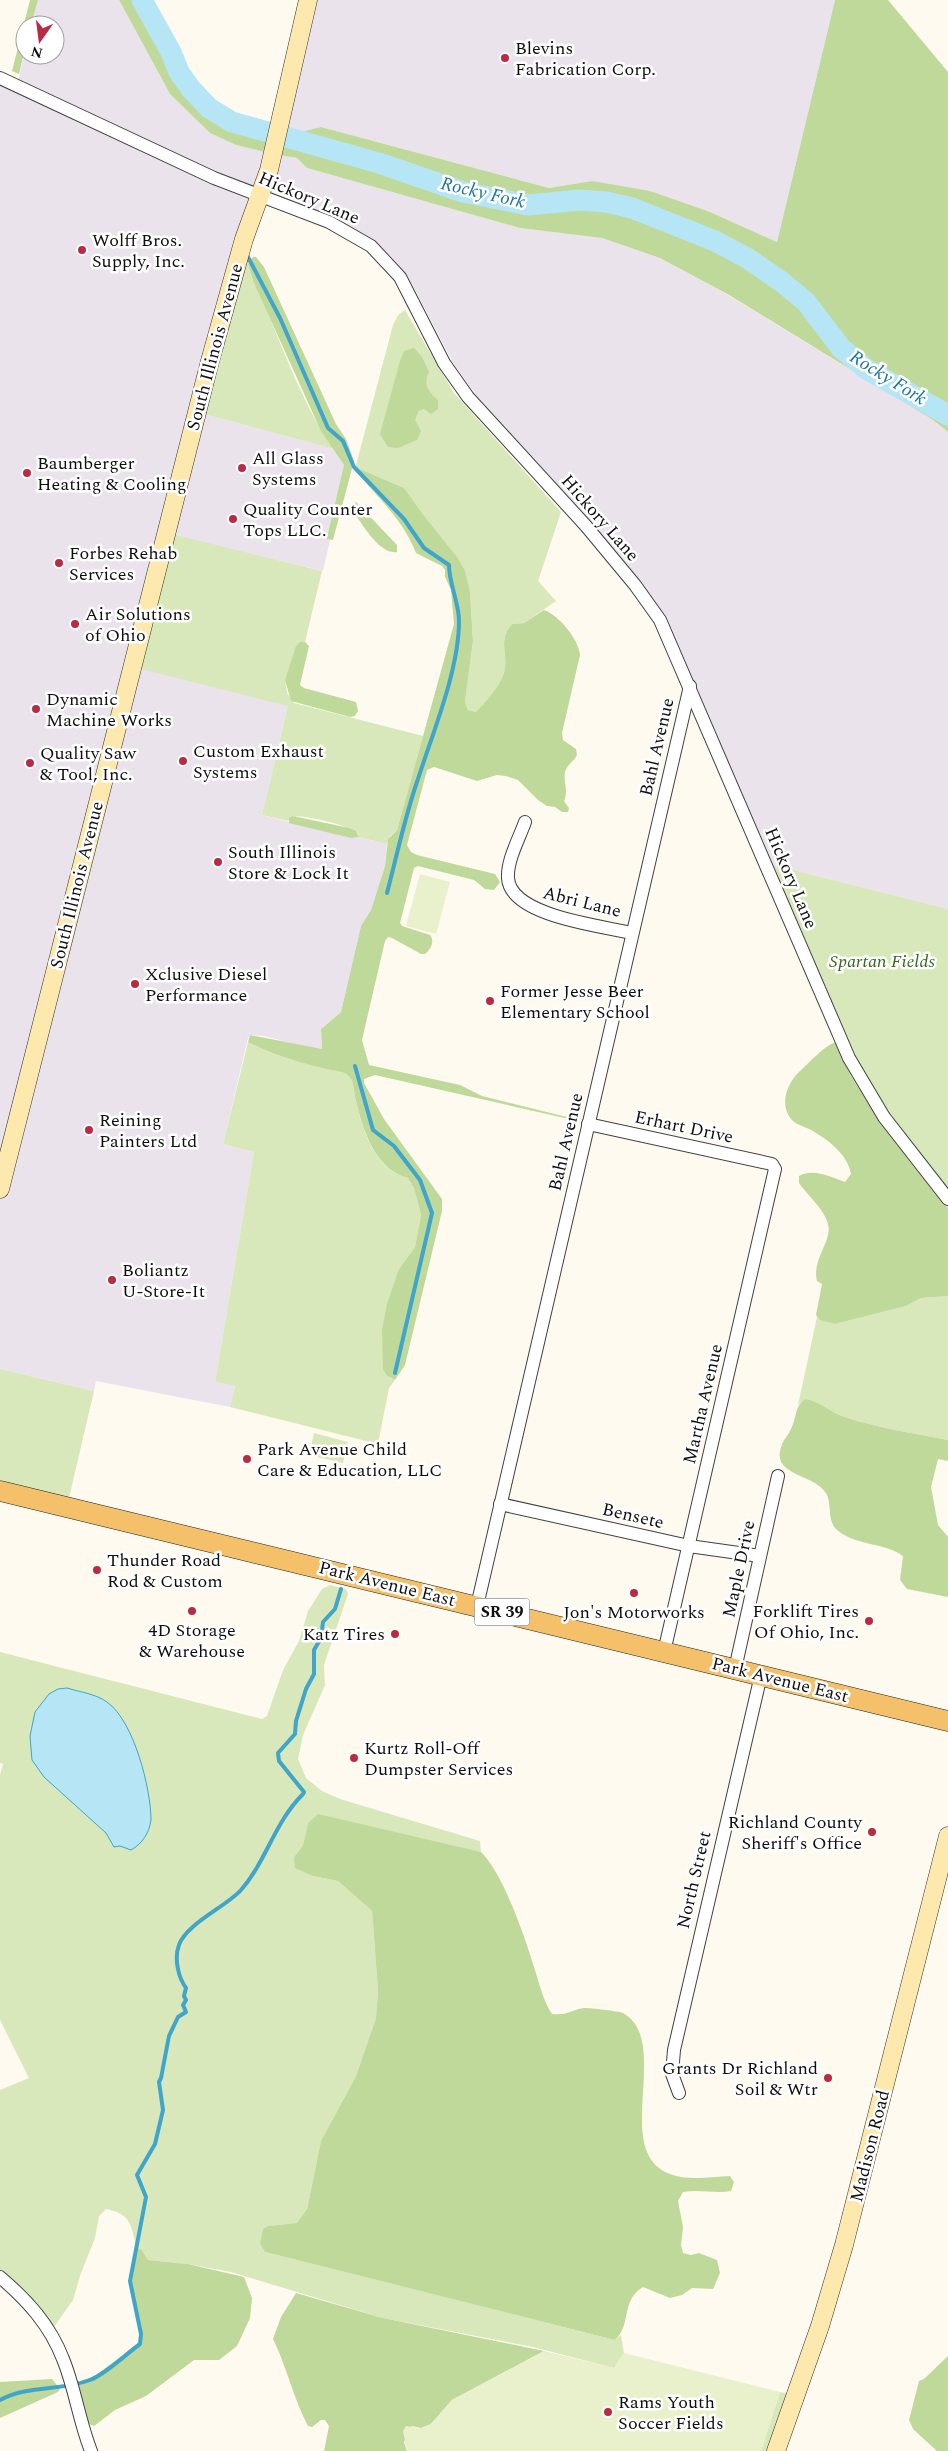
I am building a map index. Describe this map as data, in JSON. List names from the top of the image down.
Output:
{
  "streets": {
    "main road": [
      "South Illinois Avenue",
      "Park Avenue East",
      "SR 39",
      "Madison Road"
    ],
    "street": [
      "Hickory Lane",
      "Bahl Avenue",
      "Abri Lane",
      "Erhart Drive",
      "Martha Avenue",
      "Bensete",
      "Maple Drive",
      "North Street"
    ]
  },
  "crossings": [
    ["Hickory Lane", "South Illinois Avenue"],
    ["Hickory Lane", "Bahl Avenue"],
    ["Bahl Avenue", "Abri Lane"],
    ["Bahl Avenue", "Erhart Drive"],
    ["Bahl Avenue", "Bensete"],
    ["Bahl Avenue", "Park Avenue East"],
    ["Erhart Drive", "Martha Avenue"],
    ["Martha Avenue", "Bensete"],
    ["Martha Avenue", "Park Avenue East"],
    ["Bensete", "Maple Drive"],
    ["Maple Drive", "Park Avenue East"],
    ["Park Avenue East", "North Street"]
  ],
  "water": ["Rocky Fork"],
  "parks": ["Spartan Fields"],
  "places": [
    "Blevins Fabrication Corp.",
    "Wolff Bros. Supply, Inc.",
    "All Glass Systems",
    "Baumberger Heating & Cooling",
    "Quality Counter Tops LLC.",
    "Forbes Rehab Services",
    "Air Solutions of Ohio",
    "Dynamic Machine Works",
    "Custom Exhaust Systems",
    "Quality Saw & Tool, Inc.",
    "South Illinois Store & Lock It",
    "Xclusive Diesel Performance",
    "Former Jesse Beer Elementary School",
    "Reining Painters Ltd",
    "Boliantz U-Store-It",
    "Park Avenue Child Care & Education, LLC",
    "Thunder Road Rod & Custom",
    "Jon's Motorworks",
    "4D Storage & Warehouse",
    "Forklift Tires Of Ohio, Inc.",
    "Katz Tires",
    "Kurtz Roll-Off Dumpster Services",
    "Richland County Sheriff's Office",
    "Grants Dr Richland Soil & Wtr",
    "Rams Youth Soccer Fields"
  ],
  "north": "bottom"
}
